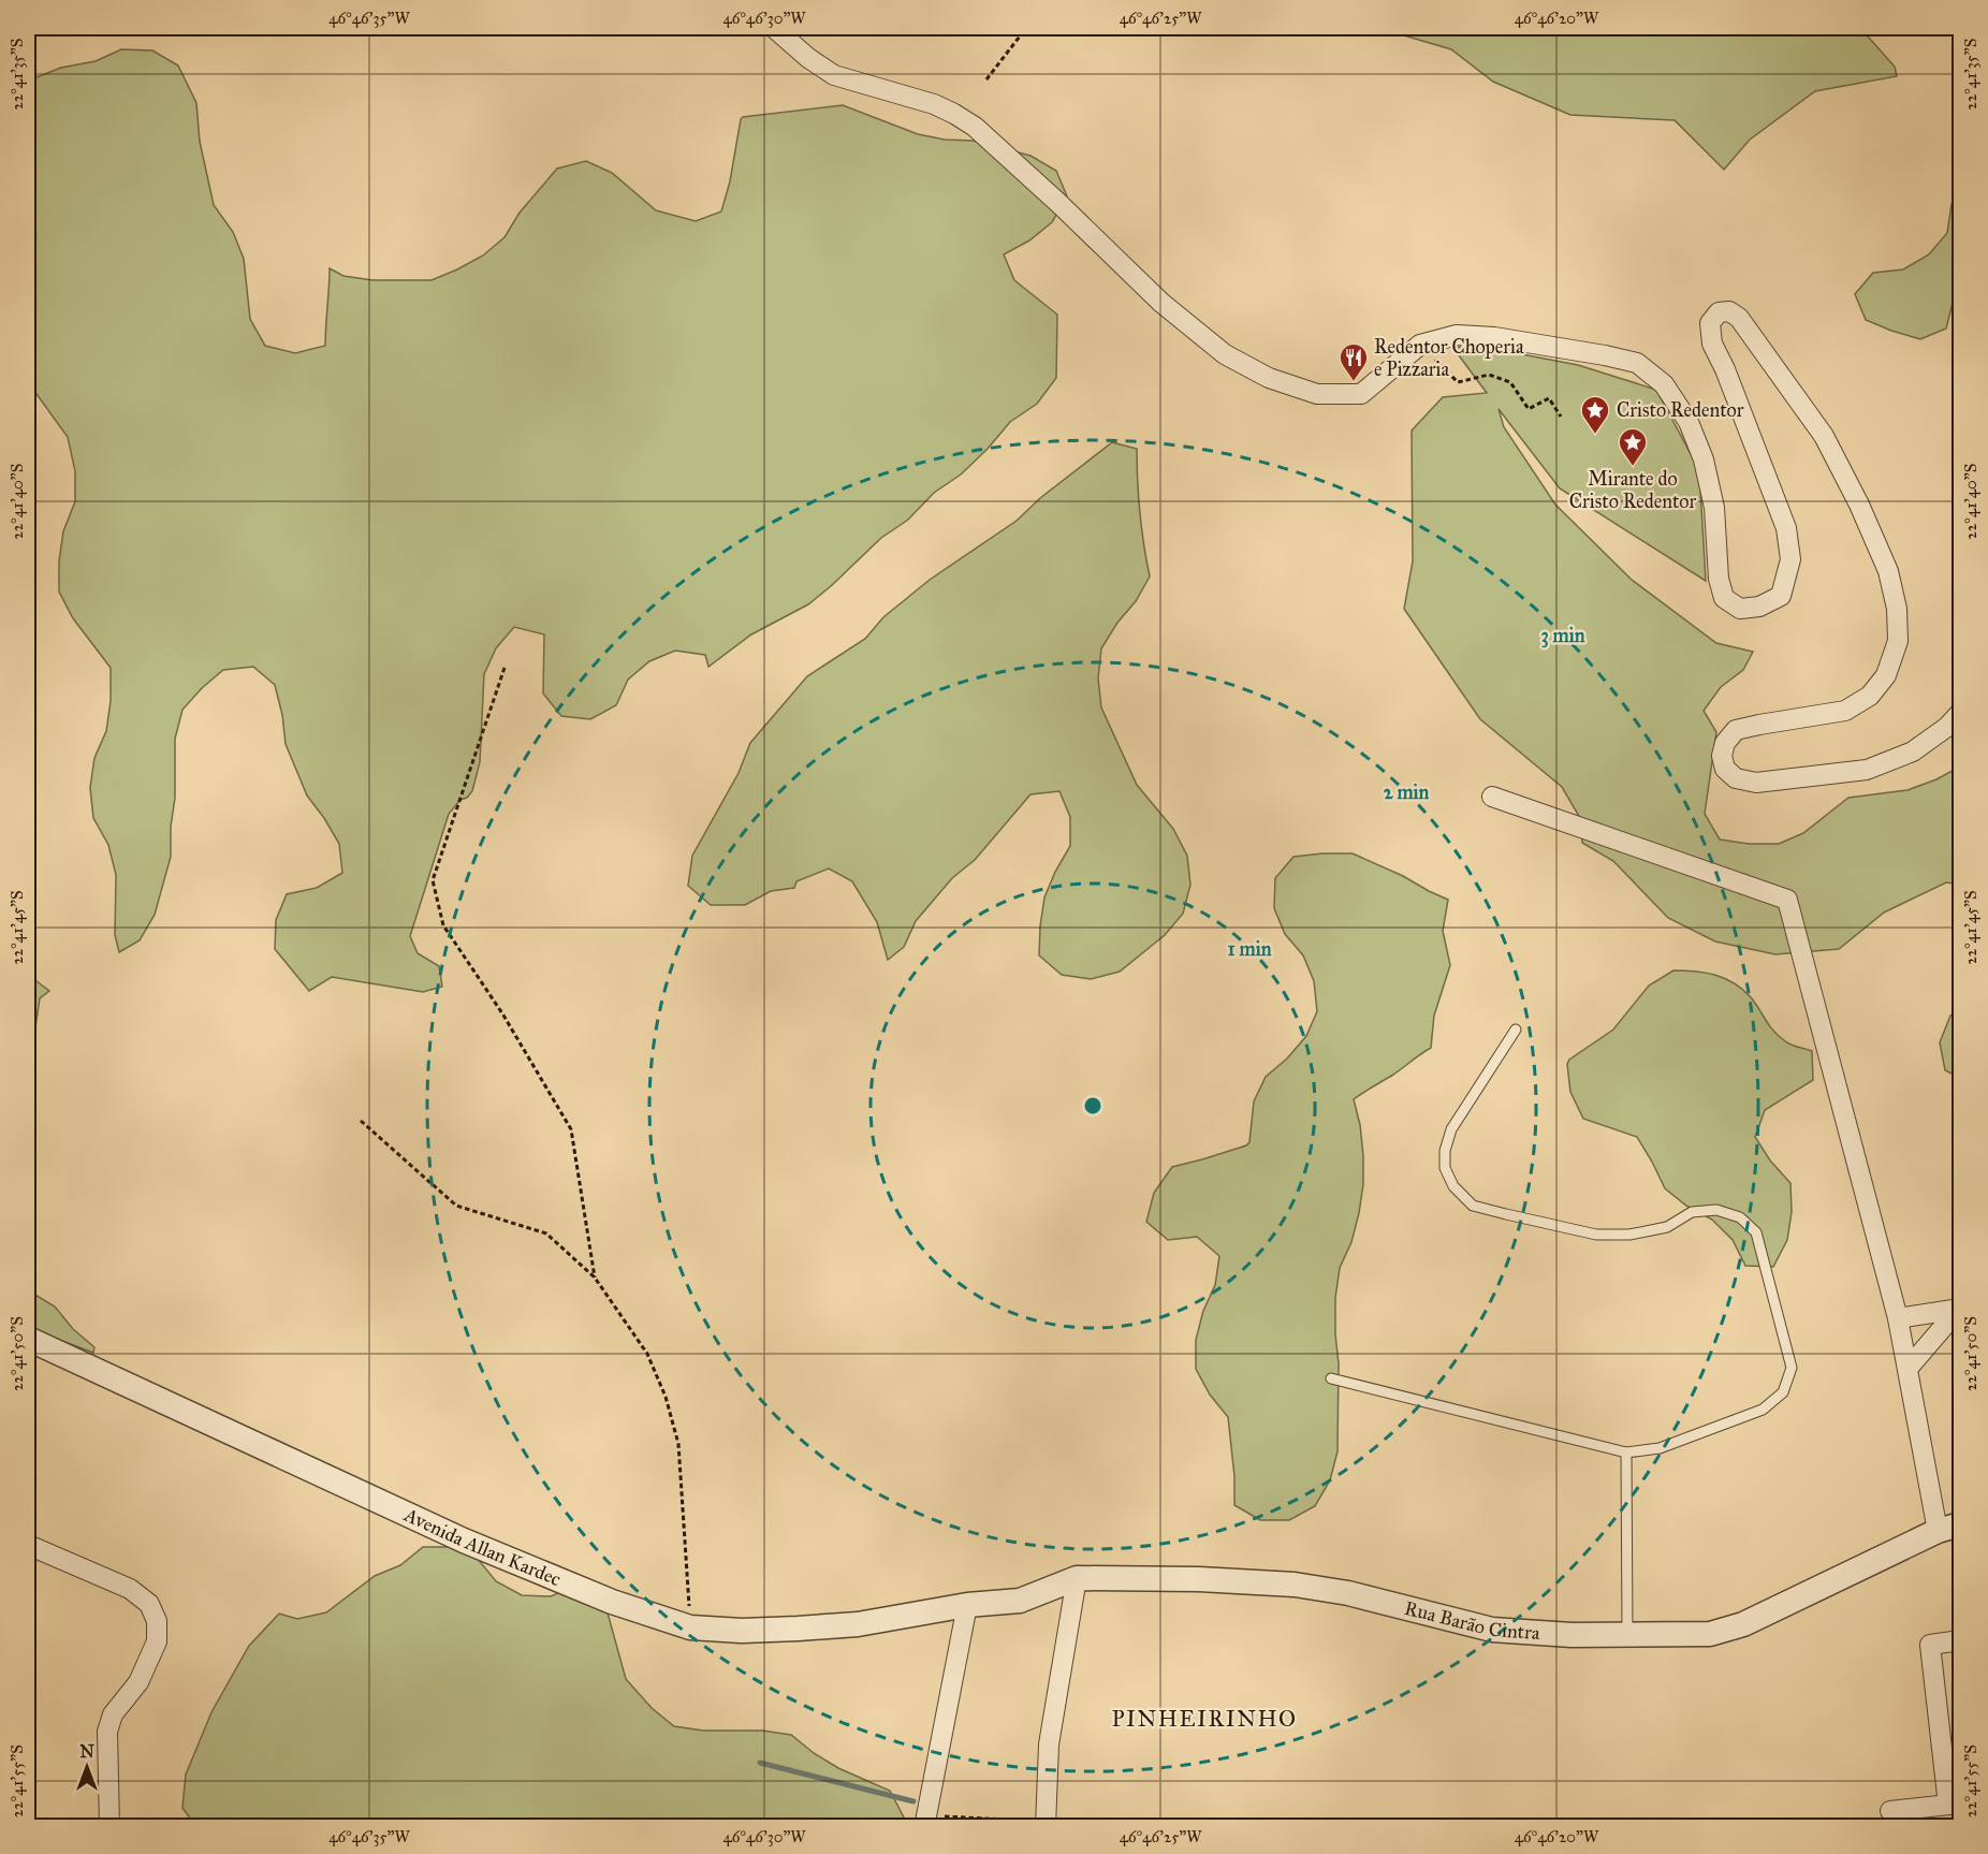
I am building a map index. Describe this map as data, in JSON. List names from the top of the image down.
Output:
{
  "streets": {
    "street": ["Avenida Allan Kardec", "Rua Barão Cintra"]
  },
  "crossings": [
    ["Avenida Allan Kardec", "Rua Barão Cintra"]
  ],
  "districts": ["PINHEIRINHO"],
  "places": {
    "restaurant": ["Redentor Choperia e Pizzaria"],
    "place": ["Cristo Redentor", "Mirante do Cristo Redentor"]
  },
  "north": "top",
  "coordinates": [
    "46°46'35\"W",
    "46°46'30\"W",
    "46°46'25\"W",
    "46°46'20\"W",
    "22°41'35\"S",
    "22°41'40\"S",
    "22°41'45\"S",
    "22°41'50\"S",
    "22°41'55\"S"
  ],
  "rings": ["3 min", "2 min", "1 min"]
}
